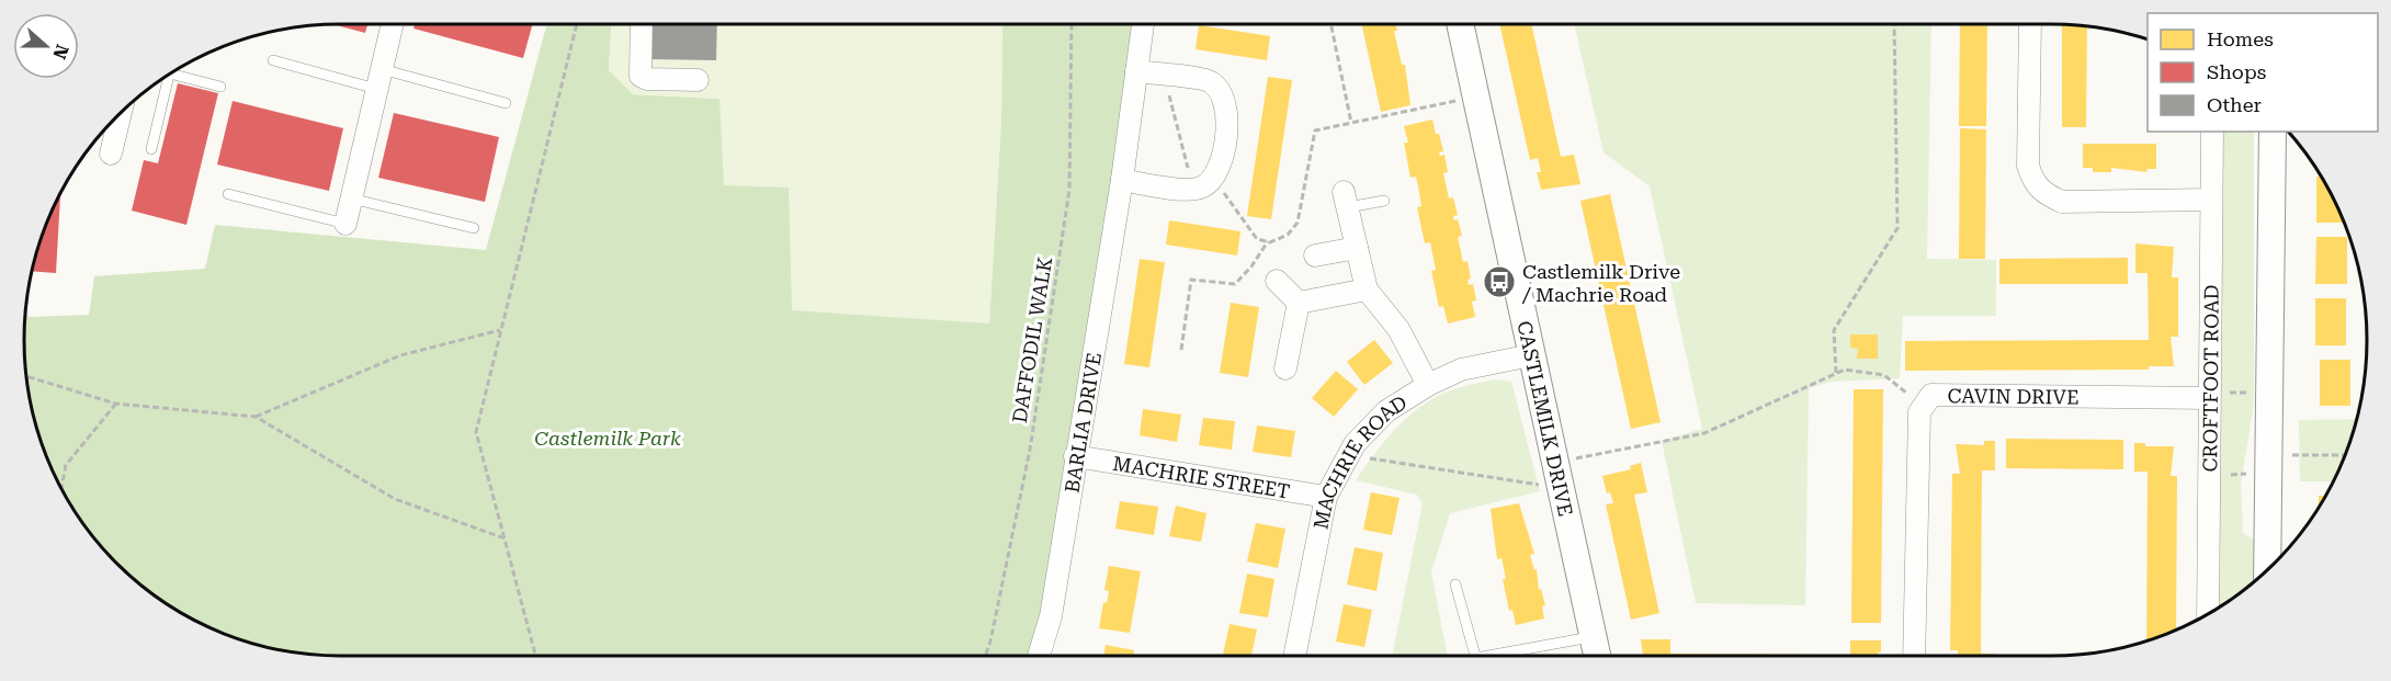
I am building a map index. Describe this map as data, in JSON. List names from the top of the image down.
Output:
{
  "streets": {
    "street": [
      "CROFTFOOT ROAD",
      "CAVIN DRIVE",
      "CASTLEMILK DRIVE",
      "BARLIA DRIVE",
      "MACHRIE ROAD",
      "MACHRIE STREET"
    ],
    "path": ["DAFFODIL WALK"]
  },
  "crossings": [
    ["CROFTFOOT ROAD", "CAVIN DRIVE"],
    ["CASTLEMILK DRIVE", "MACHRIE ROAD"],
    ["BARLIA DRIVE", "MACHRIE STREET"],
    ["MACHRIE ROAD", "MACHRIE STREET"]
  ],
  "parks": ["Castlemilk Park"],
  "places": {
    "bus stop": ["Castlemilk Drive / Machrie Road"]
  },
  "legend": ["Homes", "Shops", "Other"],
  "north": "right"
}
